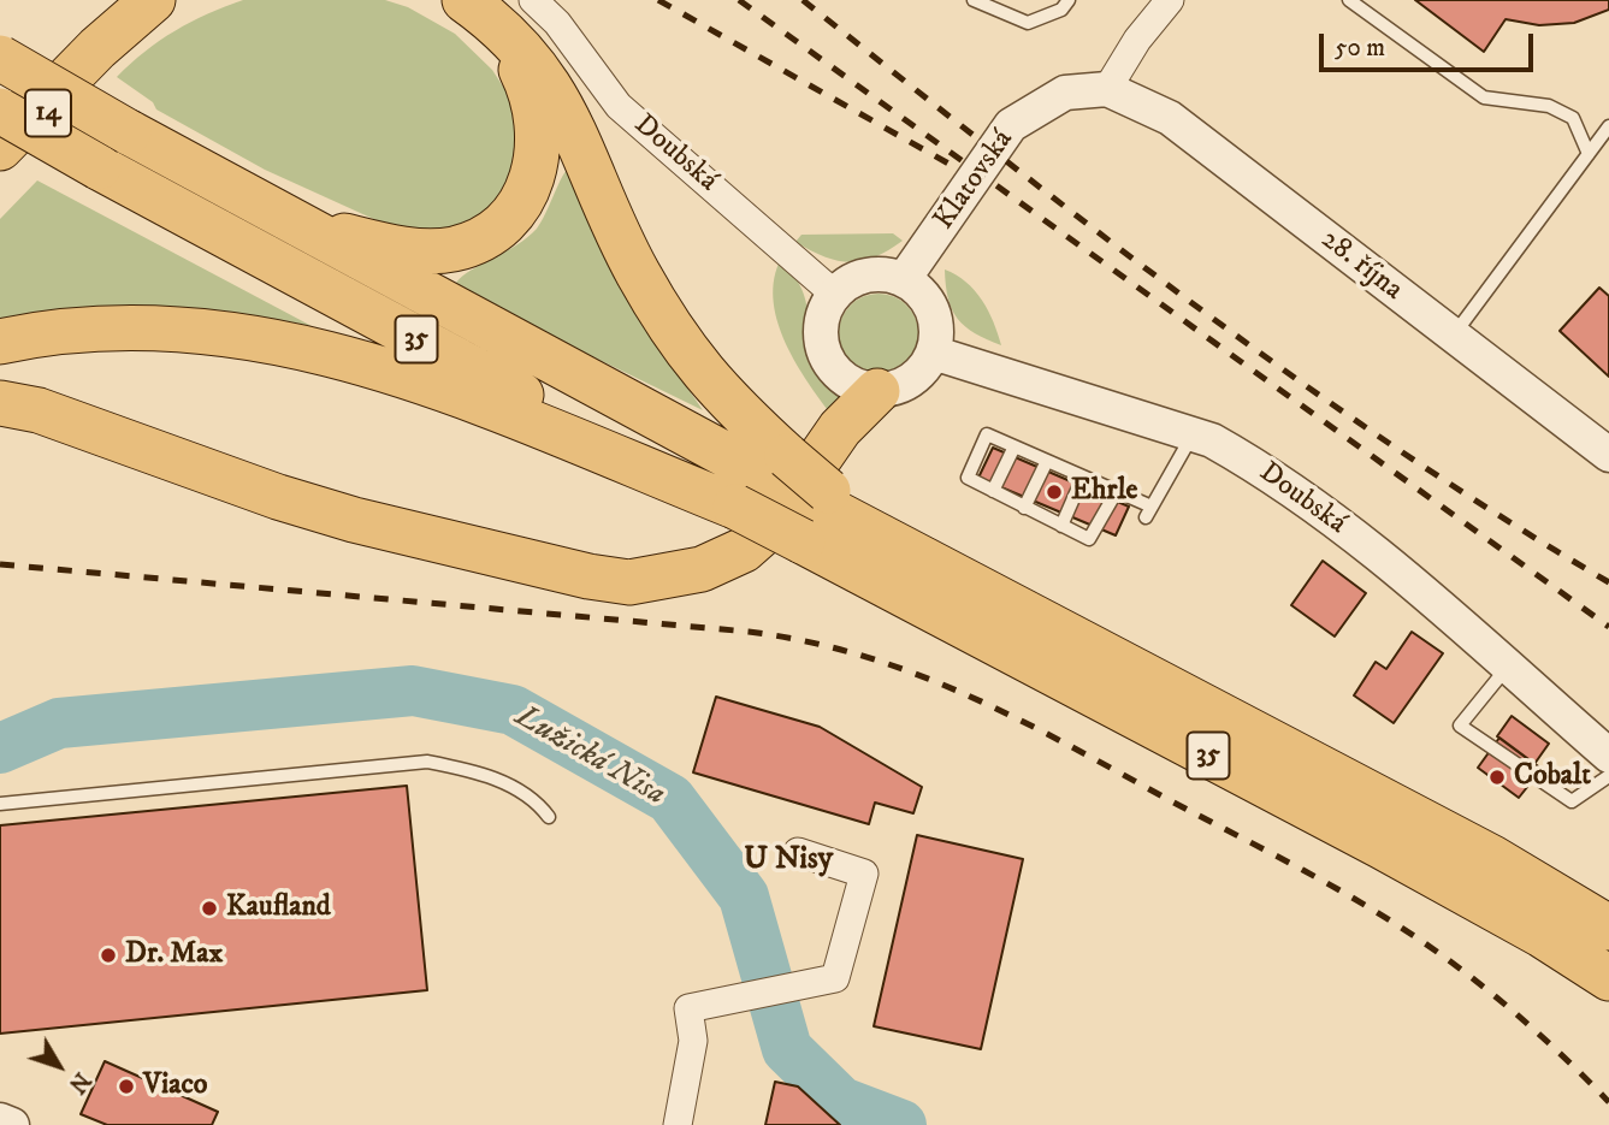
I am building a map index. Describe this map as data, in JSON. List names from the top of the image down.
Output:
{
  "streets": {
    "highway": ["14", "35"],
    "street": ["Doubská", "Klatovská", "28. října"]
  },
  "crossings": [
    ["Doubská", "Klatovská"],
    ["Klatovská", "28. října"]
  ],
  "districts": ["U Nisy"],
  "water": ["Lužická Nisa"],
  "places": [
    "Ehrle",
    "Cobalt",
    "Kaufland",
    "Dr. Max",
    "Viaco"
  ],
  "scale_bar": "50 m",
  "north": "bottom right"
}
